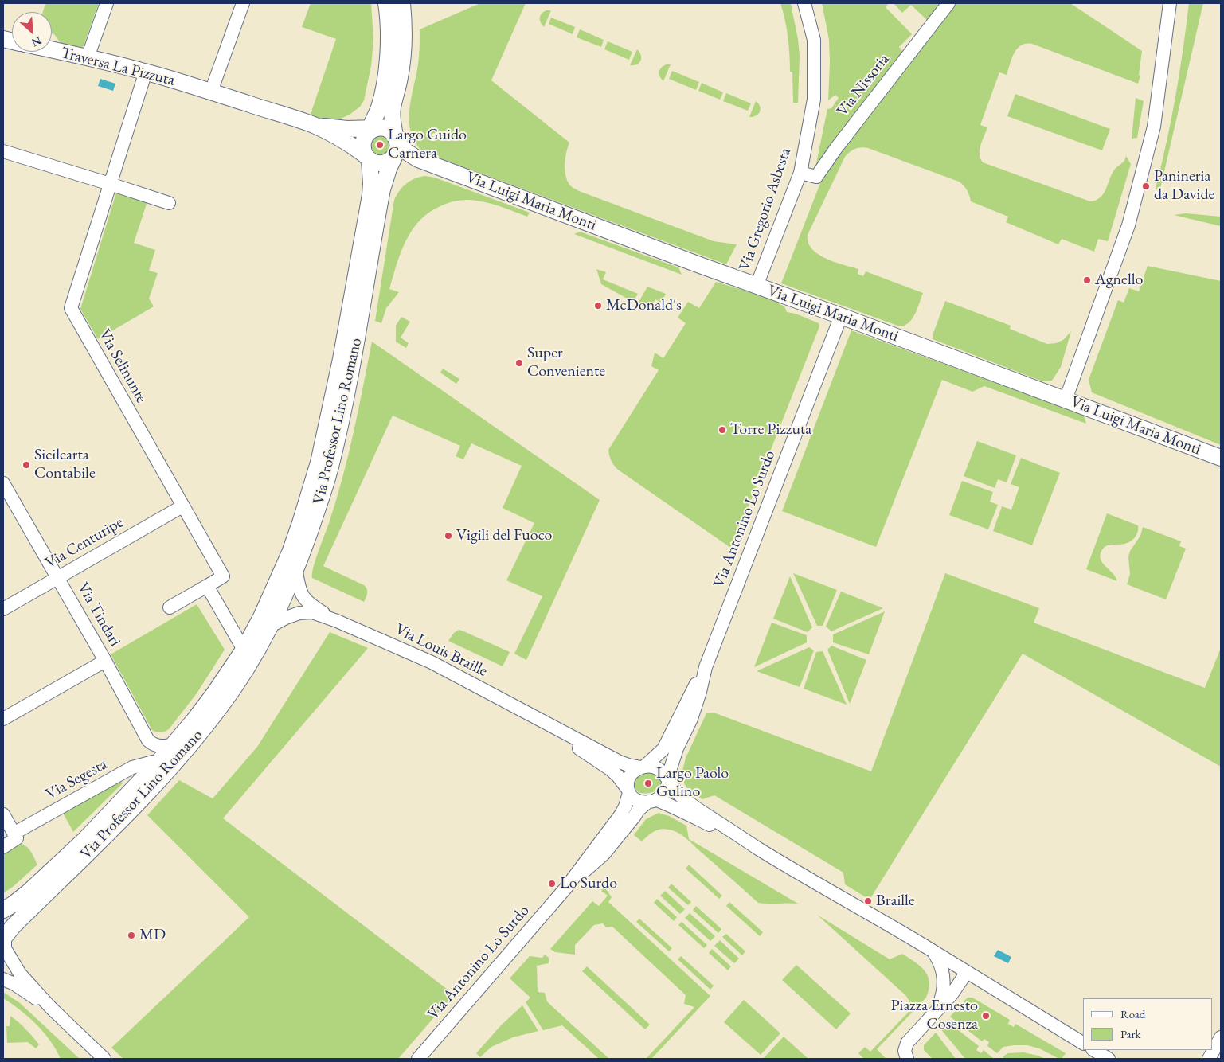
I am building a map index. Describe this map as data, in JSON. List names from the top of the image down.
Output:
{
  "streets": {
    "street": [
      "Traversa La Pizzuta",
      "Via Nissoria",
      "Via Luigi Maria Monti",
      "Via Gregorio Asbesta",
      "Via Selinunte",
      "Via Professor Lino Romano",
      "Via Antonino Lo Surdo",
      "Via Centuripe",
      "Via Tindari",
      "Via Louis Braille",
      "Via Segesta"
    ]
  },
  "crossings": [
    ["Traversa La Pizzuta", "Via Selinunte"],
    ["Via Nissoria", "Via Gregorio Asbesta"],
    ["Via Luigi Maria Monti", "Via Gregorio Asbesta"],
    ["Via Luigi Maria Monti", "Via Professor Lino Romano"],
    ["Via Luigi Maria Monti", "Via Antonino Lo Surdo"],
    ["Via Selinunte", "Via Centuripe"],
    ["Via Professor Lino Romano", "Via Tindari"],
    ["Via Professor Lino Romano", "Via Segesta"],
    ["Via Centuripe", "Via Tindari"]
  ],
  "places": [
    "Largo Guido Carnera",
    "Panineria da Davide",
    "Agnello",
    "McDonald's",
    "Super Conveniente",
    "Torre Pizzuta",
    "Sicilcarta Contabile",
    "Vigili del Fuoco",
    "Largo Paolo Gulino",
    "Lo Surdo",
    "Braille",
    "MD",
    "Piazza Ernesto Cosenza"
  ],
  "legend": ["Road", "Park"],
  "north": "bottom right"
}
